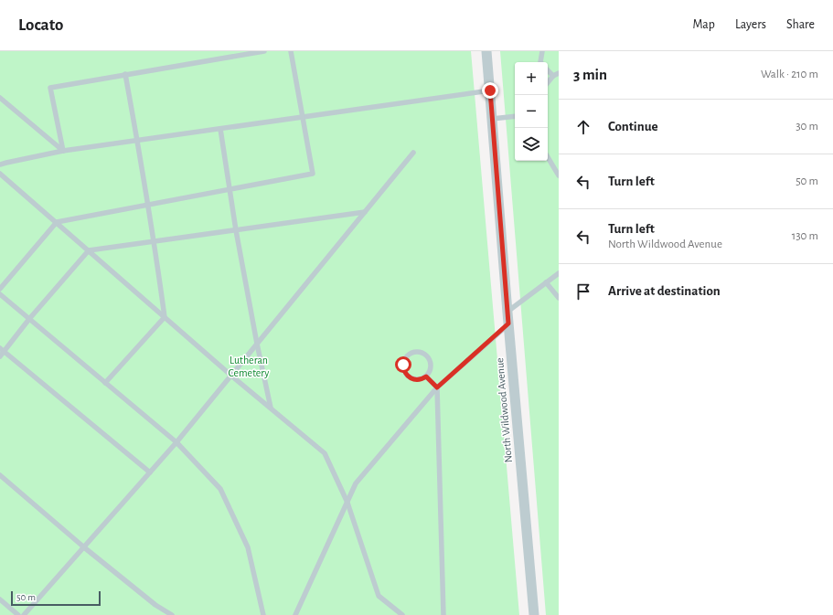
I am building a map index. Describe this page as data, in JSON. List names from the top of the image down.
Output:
{
  "streets": {
    "street": ["North Wildwood Avenue"]
  },
  "parks": ["Lutheran Cemetery"],
  "scale_bar": "50 m",
  "page": {
    "header": "Locato",
    "nav": ["Map", "Layers", "Share"],
    "heading": ["3 min", "Walk · 210 m"],
    "map_buttons": ["+", "−"],
    "list": [
      ["Continue", "30 m"],
      ["Turn left", "50 m"],
      ["Turn left", "North Wildwood Avenue", "130 m"],
      "Arrive at destination"
    ],
    "scale": "50 m"
  }
}
